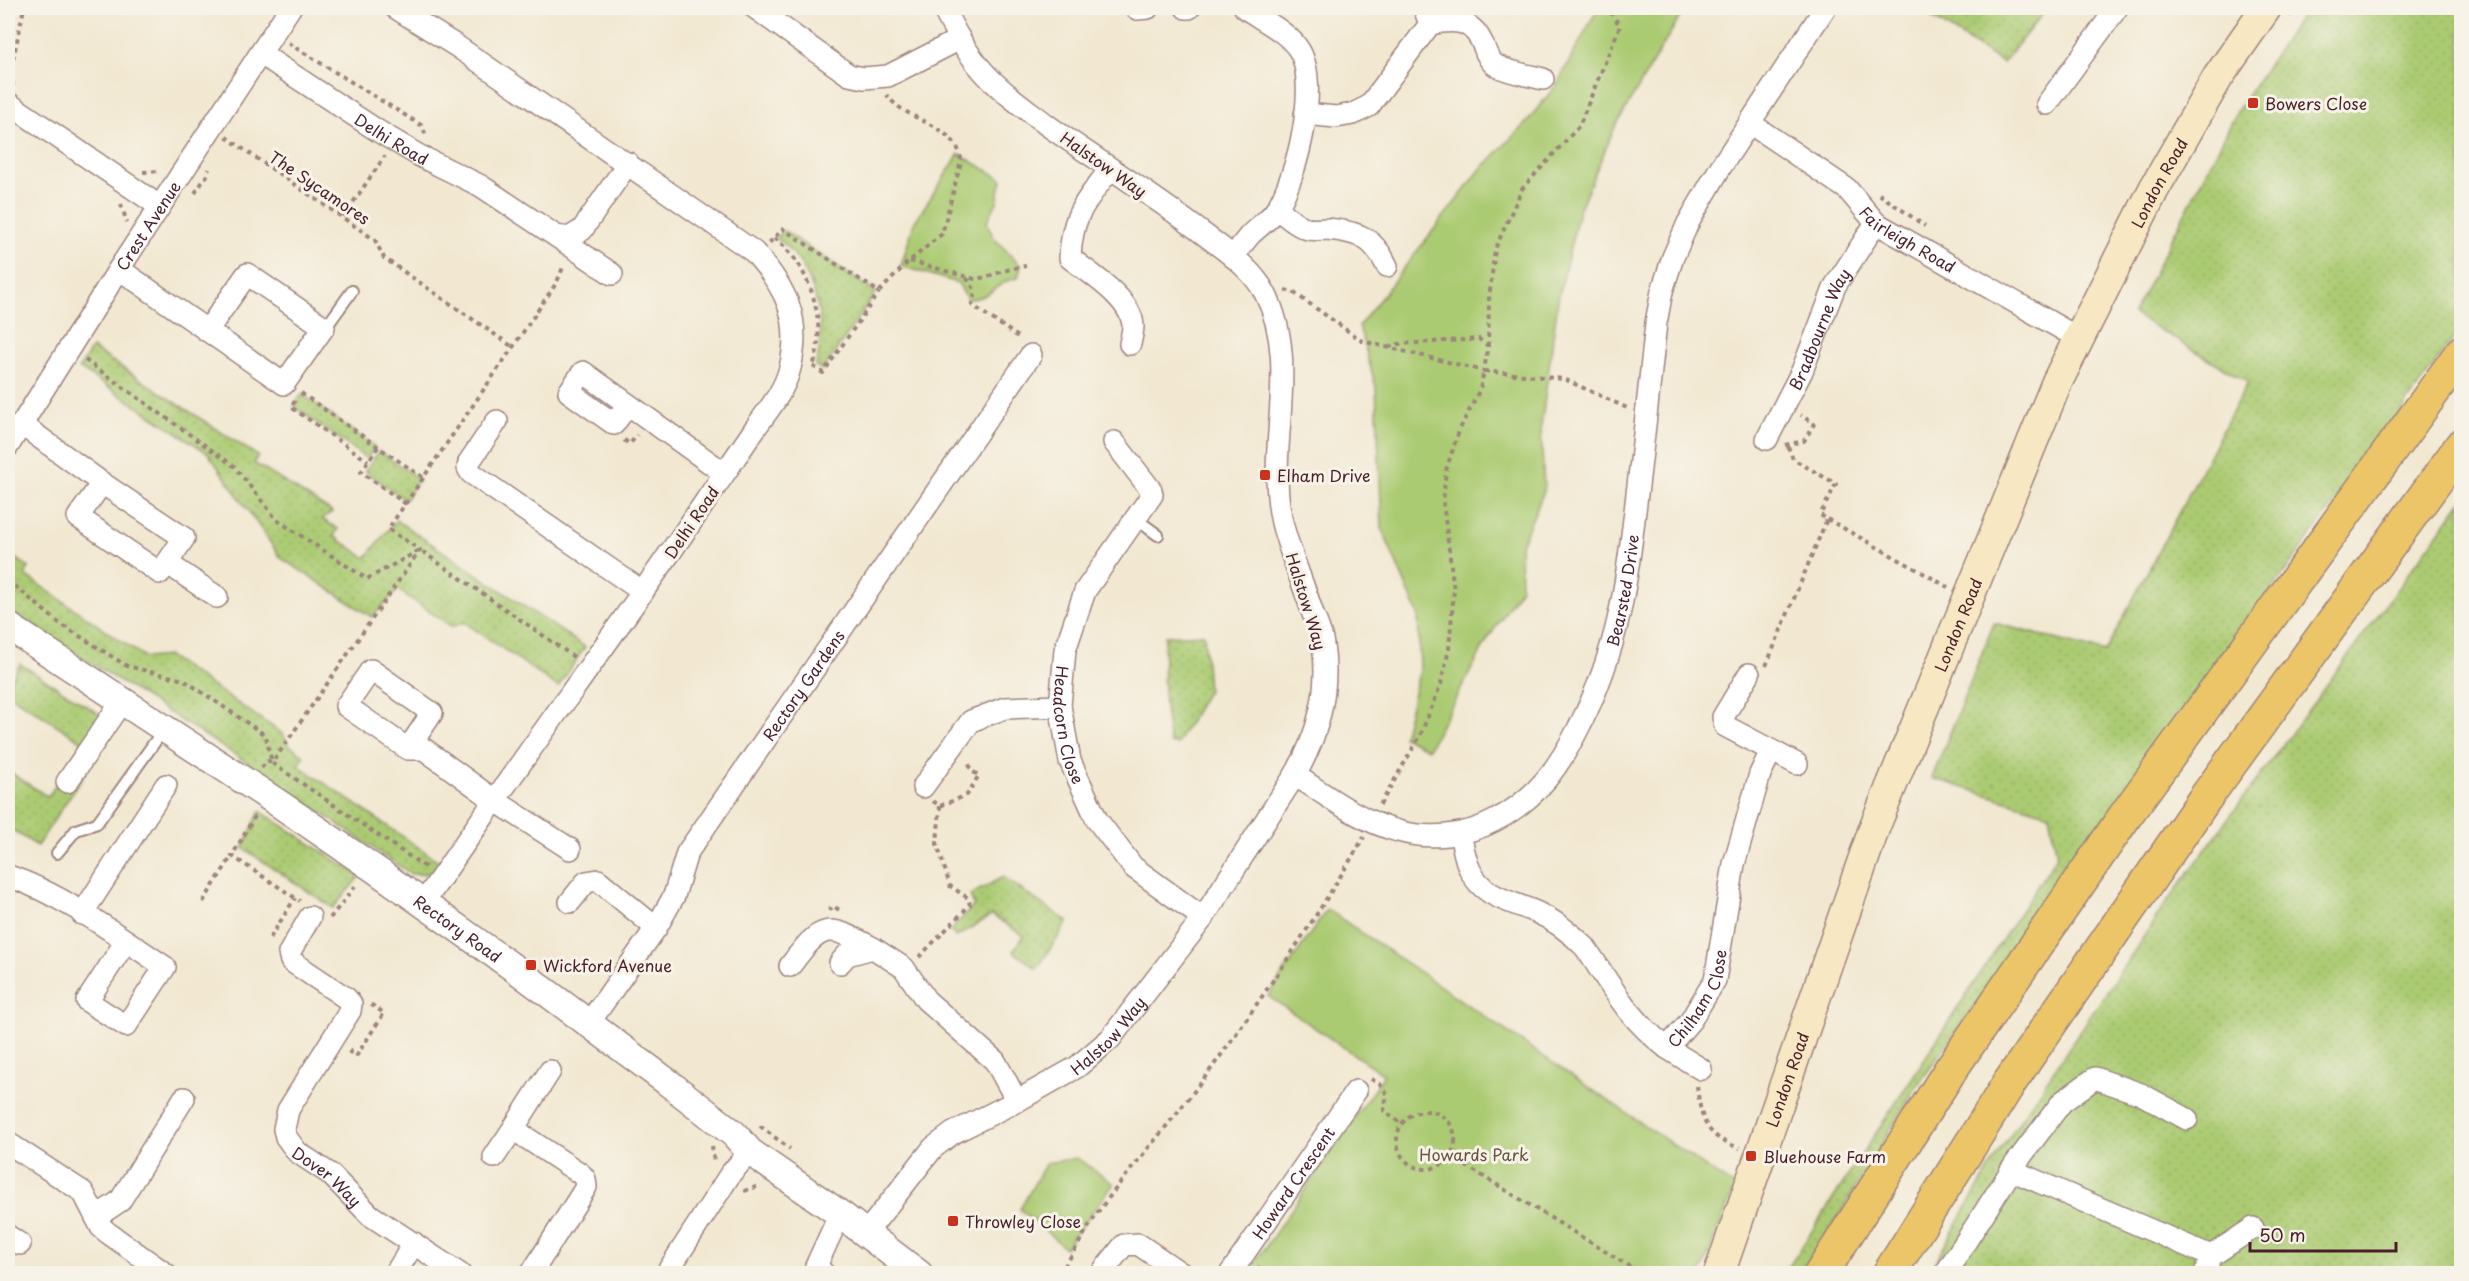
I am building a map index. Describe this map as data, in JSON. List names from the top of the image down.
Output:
{
  "streets": {
    "main road": ["London Road"],
    "street": [
      "Delhi Road",
      "Halstow Way",
      "Crest Avenue",
      "Fairleigh Road",
      "Bradbourne Way",
      "Bearsted Drive",
      "Rectory Gardens",
      "Headcorn Close",
      "Rectory Road",
      "Chilham Close",
      "Dover Way",
      "Howard Crescent"
    ],
    "path": ["The Sycamores"]
  },
  "crossings": [
    ["Delhi Road", "Crest Avenue"],
    ["Delhi Road", "Rectory Road"],
    ["Halstow Way", "Bearsted Drive"],
    ["Halstow Way", "Headcorn Close"],
    ["Halstow Way", "Rectory Road"],
    ["London Road", "Fairleigh Road"],
    ["Fairleigh Road", "Bradbourne Way"],
    ["Fairleigh Road", "Bearsted Drive"],
    ["Bearsted Drive", "Chilham Close"],
    ["Rectory Gardens", "Rectory Road"]
  ],
  "parks": ["Howards Park"],
  "places": {
    "transit": [
      "Bowers Close",
      "Elham Drive",
      "Wickford Avenue",
      "Bluehouse Farm",
      "Throwley Close"
    ]
  },
  "scale_bar": "50 m"
}
